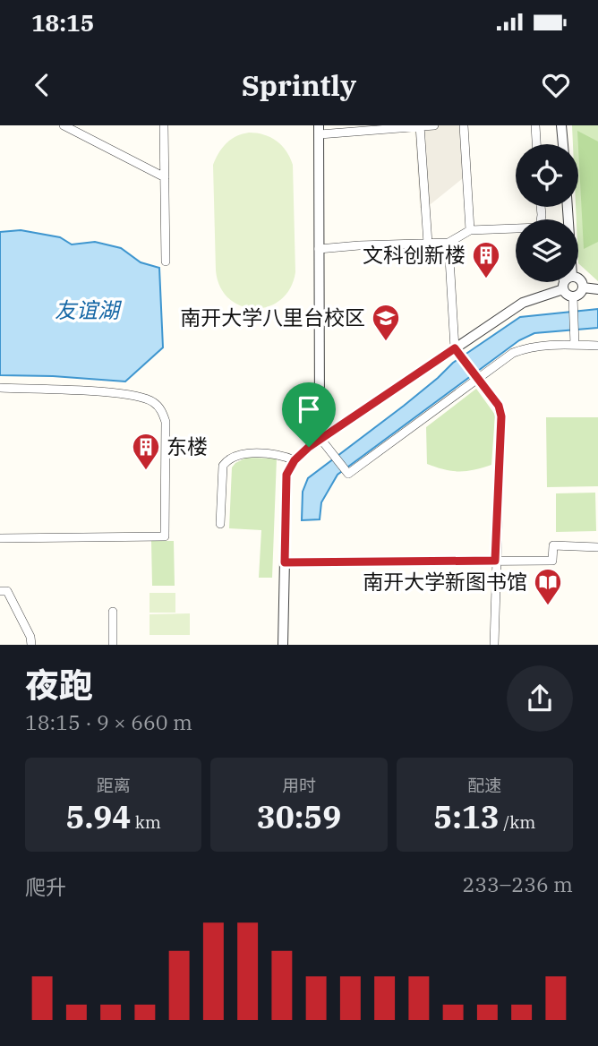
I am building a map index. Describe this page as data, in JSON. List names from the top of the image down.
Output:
{
  "water": ["友谊湖"],
  "places": {
    "building": ["文科创新楼", "东楼"],
    "school or university": ["南开大学八里台校区"],
    "library": ["南开大学新图书馆"]
  },
  "page": {
    "status": "18:15",
    "header": "Sprintly",
    "heading": ["夜跑", "18:15 · 9 × 660 m"],
    "stats": [
      ["距离", "5.94 km"],
      ["用时", "30:59"],
      ["配速", "5:13 /km"]
    ],
    "chart": ["爬升", "233–236 m"]
  }
}
